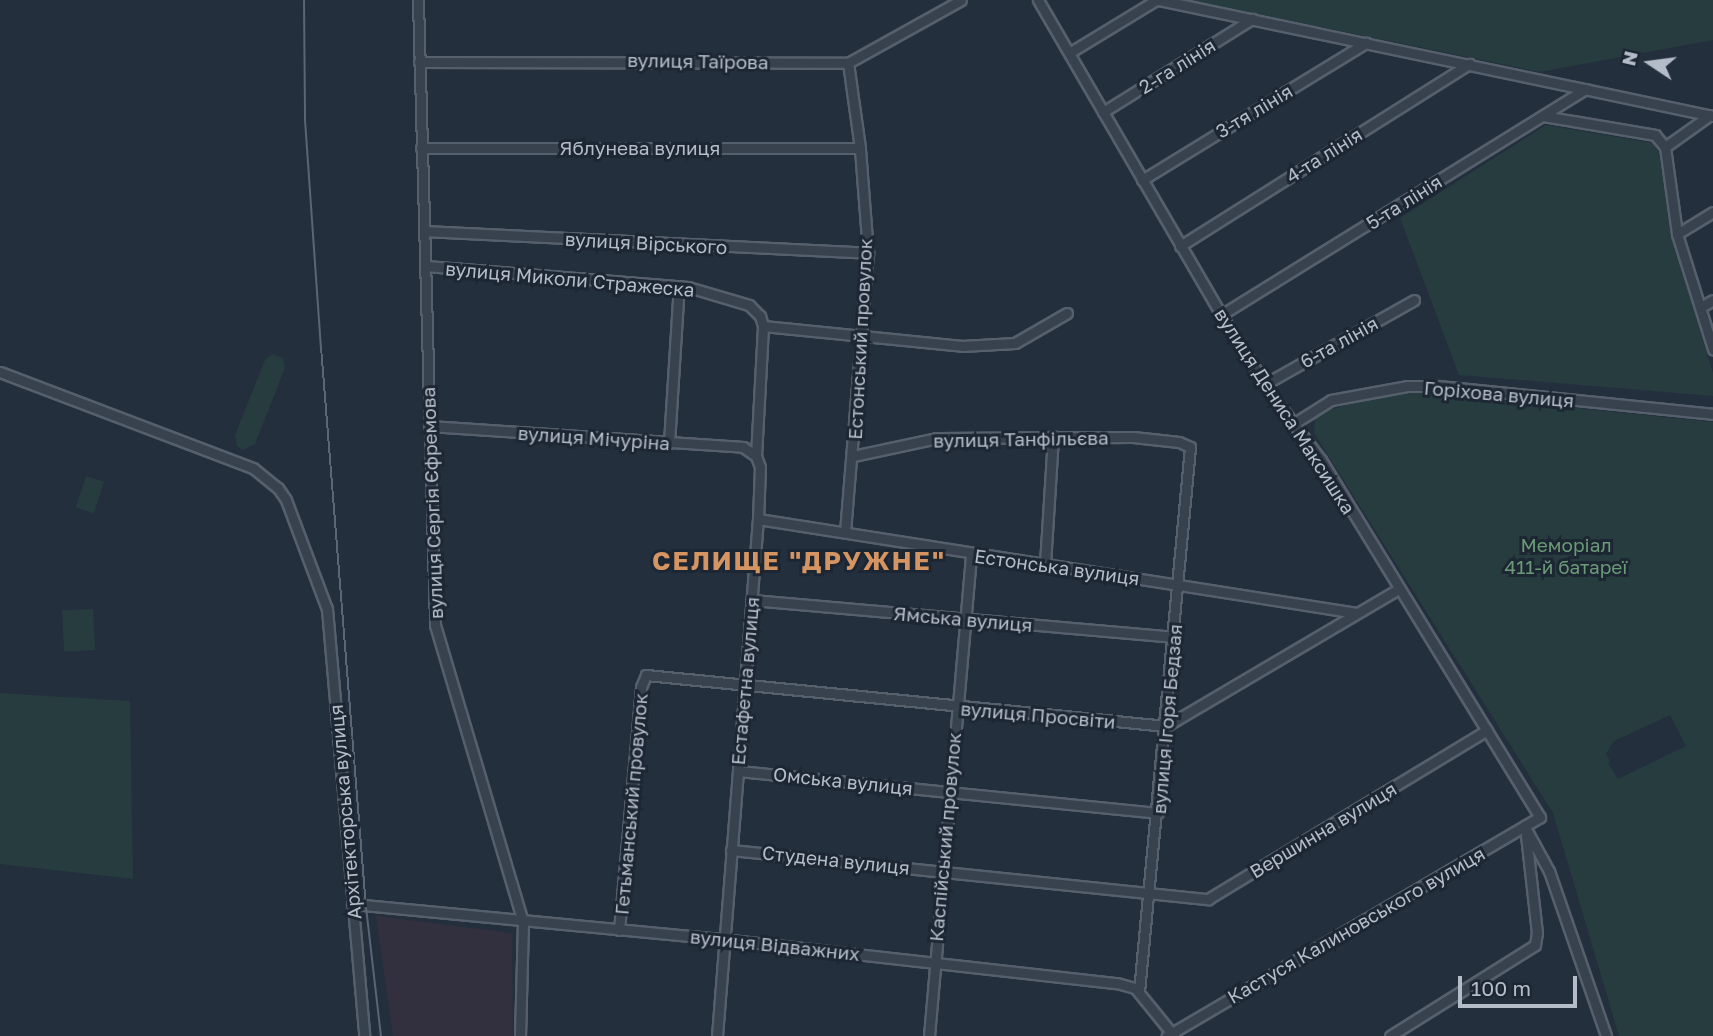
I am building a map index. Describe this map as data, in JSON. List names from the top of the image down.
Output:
{
  "streets": {
    "street": [
      "вулиця Таїрова",
      "2-га лінія",
      "3-тя лінія",
      "Яблунева вулиця",
      "4-та лінія",
      "5-та лінія",
      "вулиця Вірського",
      "вулиця Миколи Стражеска",
      "Естонський провулок",
      "6-та лінія",
      "Горіхова вулиця",
      "вулиця Дениса Максишка",
      "вулиця Мічуріна",
      "вулиця Танфільєва",
      "вулиця Сергія Єфремова",
      "Естонська вулиця",
      "Ямська вулиця",
      "Естафетна вулиця",
      "вулиця Просвіти",
      "вулиця Ігоря Бедзая",
      "Омська вулиця",
      "Гетьманський провулок",
      "Архітекторська вулиця",
      "Вершинна вулиця",
      "Каспійський провулок",
      "Студена вулиця",
      "Кастуся Калиновського вулиця",
      "вулиця Відважних"
    ]
  },
  "crossings": [
    ["вулиця Таїрова", "Естонський провулок"],
    ["вулиця Таїрова", "вулиця Сергія Єфремова"],
    ["2-га лінія", "вулиця Дениса Максишка"],
    ["3-тя лінія", "вулиця Дениса Максишка"],
    ["Яблунева вулиця", "Естонський провулок"],
    ["Яблунева вулиця", "вулиця Сергія Єфремова"],
    ["4-та лінія", "вулиця Дениса Максишка"],
    ["5-та лінія", "вулиця Дениса Максишка"],
    ["вулиця Вірського", "Естонський провулок"],
    ["вулиця Вірського", "вулиця Сергія Єфремова"],
    ["вулиця Миколи Стражеска", "вулиця Сергія Єфремова"],
    ["вулиця Миколи Стражеска", "Естафетна вулиця"],
    ["Естонський провулок", "вулиця Танфільєва"],
    ["Естонський провулок", "Естонська вулиця"],
    ["6-та лінія", "вулиця Дениса Максишка"],
    ["Горіхова вулиця", "вулиця Дениса Максишка"],
    ["вулиця Дениса Максишка", "Вершинна вулиця"],
    ["вулиця Дениса Максишка", "Кастуся Калиновського вулиця"],
    ["вулиця Мічуріна", "вулиця Сергія Єфремова"],
    ["вулиця Мічуріна", "Естафетна вулиця"],
    ["вулиця Танфільєва", "вулиця Ігоря Бедзая"],
    ["вулиця Сергія Єфремова", "вулиця Відважних"],
    ["Естонська вулиця", "Естафетна вулиця"],
    ["Естонська вулиця", "вулиця Ігоря Бедзая"],
    ["Естонська вулиця", "Каспійський провулок"],
    ["Ямська вулиця", "Естафетна вулиця"],
    ["Ямська вулиця", "вулиця Ігоря Бедзая"],
    ["Ямська вулиця", "Каспійський провулок"],
    ["Естафетна вулиця", "вулиця Просвіти"],
    ["Естафетна вулиця", "Омська вулиця"],
    ["Естафетна вулиця", "Студена вулиця"],
    ["Естафетна вулиця", "вулиця Відважних"],
    ["вулиця Просвіти", "вулиця Ігоря Бедзая"],
    ["вулиця Просвіти", "Гетьманський провулок"],
    ["вулиця Просвіти", "Каспійський провулок"],
    ["вулиця Ігоря Бедзая", "Омська вулиця"],
    ["вулиця Ігоря Бедзая", "Вершинна вулиця"],
    ["вулиця Ігоря Бедзая", "Студена вулиця"],
    ["вулиця Ігоря Бедзая", "вулиця Відважних"],
    ["Омська вулиця", "Каспійський провулок"],
    ["Гетьманський провулок", "вулиця Відважних"],
    ["Архітекторська вулиця", "вулиця Відважних"],
    ["Вершинна вулиця", "Студена вулиця"],
    ["Каспійський провулок", "Студена вулиця"],
    ["Каспійський провулок", "вулиця Відважних"]
  ],
  "districts": ["СЕЛИЩЕ \"ДРУЖНЕ\""],
  "parks": ["Меморіал 411-й батареї"],
  "scale_bar": "100 m",
  "north": "left"
}
